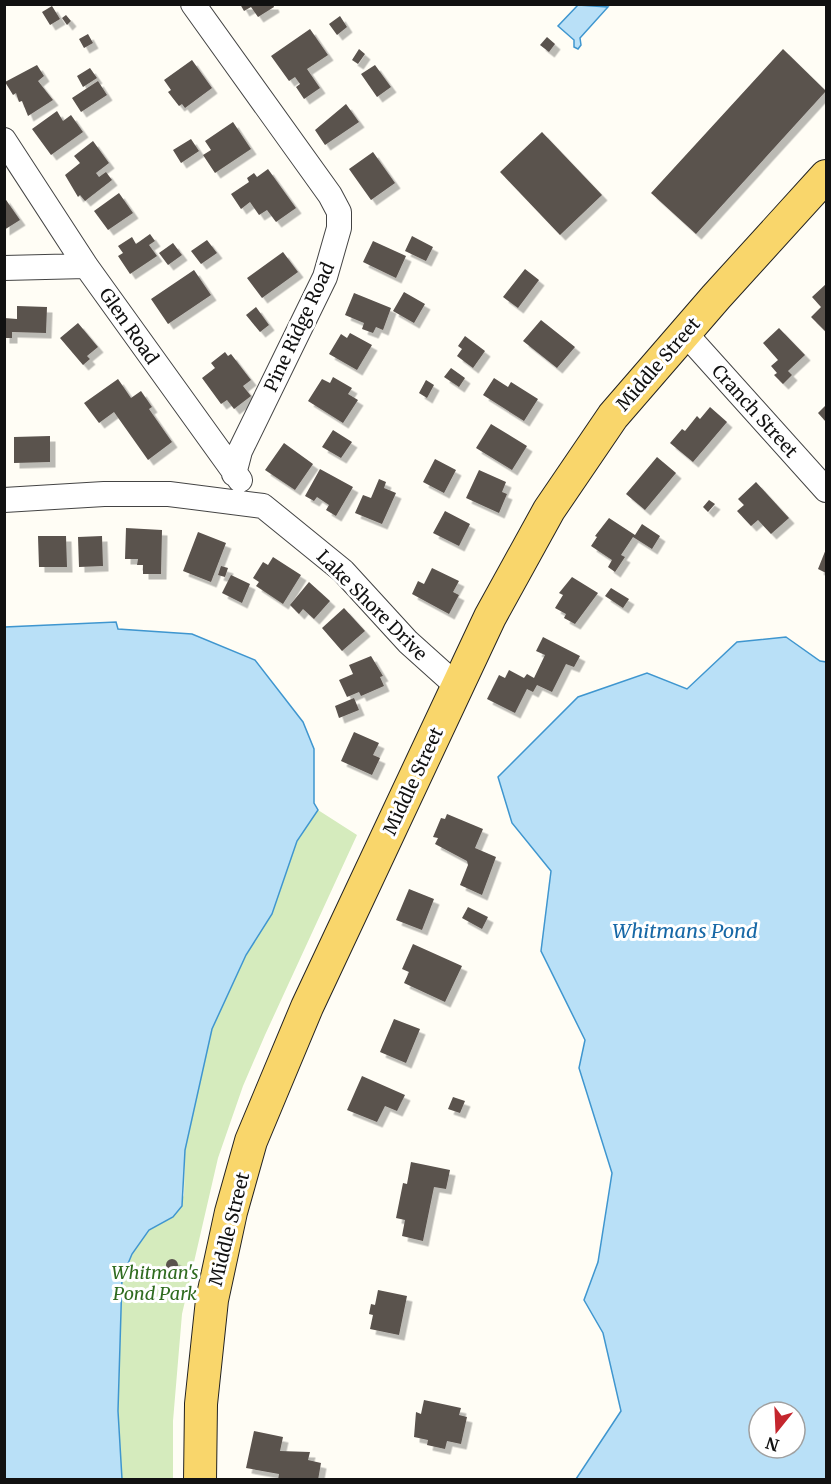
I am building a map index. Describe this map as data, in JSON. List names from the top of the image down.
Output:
{
  "streets": {
    "main road": ["Middle Street"],
    "street": [
      "Glen Road",
      "Pine Ridge Road",
      "Cranch Street",
      "Lake Shore Drive"
    ]
  },
  "crossings": [
    ["Glen Road", "Pine Ridge Road"],
    ["Glen Road", "Lake Shore Drive"],
    ["Middle Street", "Cranch Street"],
    ["Middle Street", "Lake Shore Drive"]
  ],
  "water": ["Whitmans Pond"],
  "parks": ["Whitman's Pond Park"],
  "north": "bottom"
}
